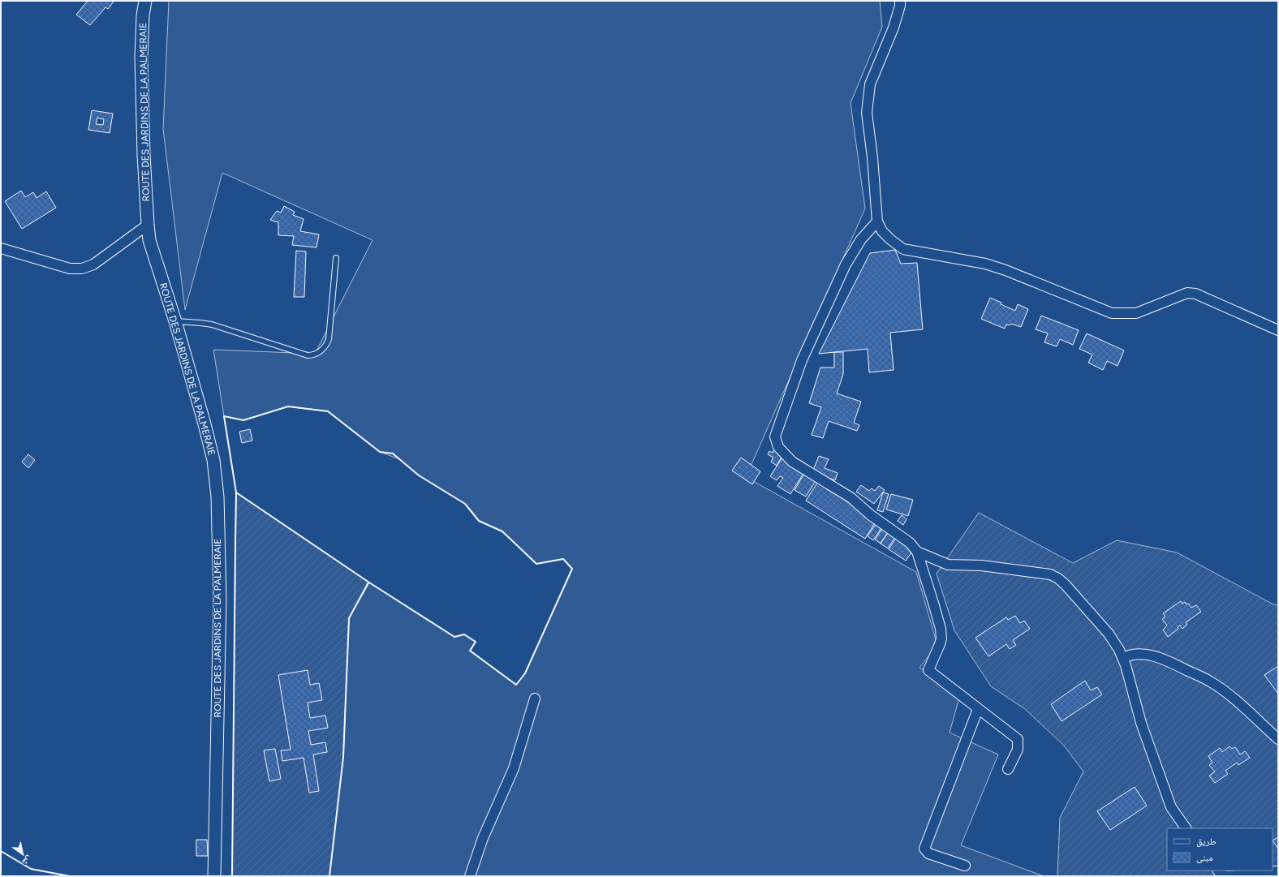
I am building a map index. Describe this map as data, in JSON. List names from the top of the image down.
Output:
{
  "streets": {
    "street": ["ROUTE DES JARDINS DE LA PALMERAIE"]
  },
  "legend": ["طريق", "مبنى"],
  "north": "bottom right"
}
